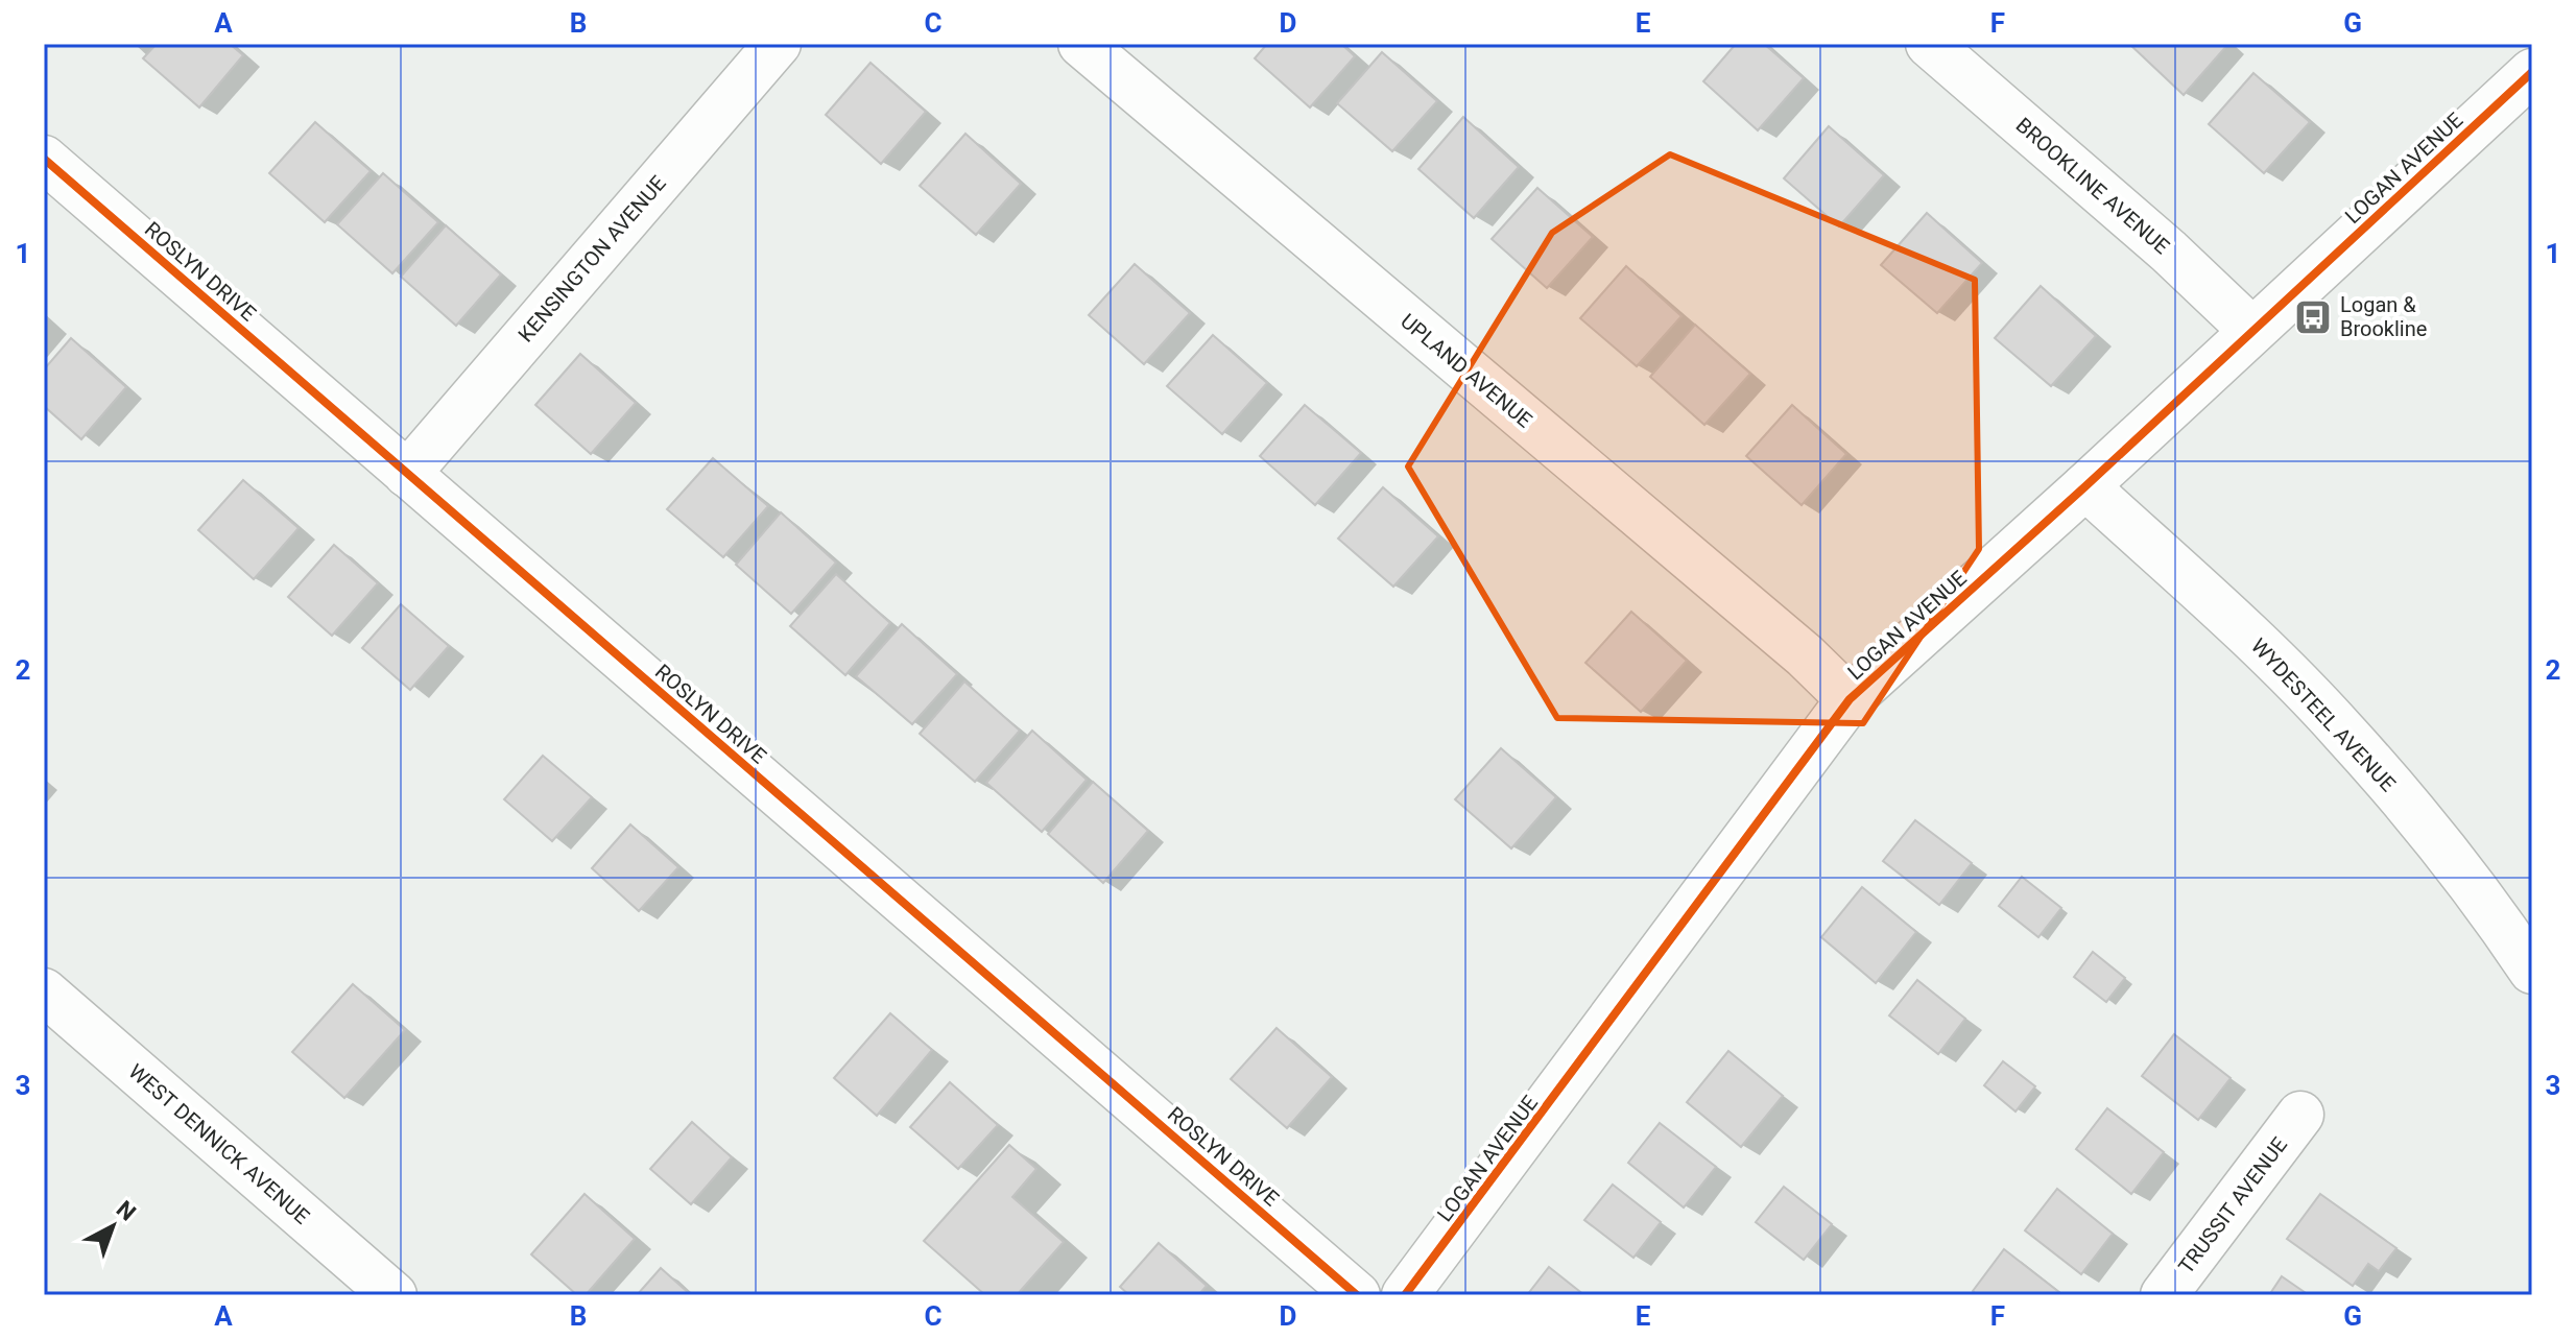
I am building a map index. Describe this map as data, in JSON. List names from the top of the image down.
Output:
{
  "streets": {
    "street": [
      "LOGAN AVENUE",
      "BROOKLINE AVENUE",
      "KENSINGTON AVENUE",
      "ROSLYN DRIVE",
      "UPLAND AVENUE",
      "WYDESTEEL AVENUE",
      "WEST DENNICK AVENUE",
      "TRUSSIT AVENUE"
    ]
  },
  "crossings": [
    ["LOGAN AVENUE", "BROOKLINE AVENUE"],
    ["LOGAN AVENUE", "UPLAND AVENUE"],
    ["LOGAN AVENUE", "WYDESTEEL AVENUE"],
    ["KENSINGTON AVENUE", "ROSLYN DRIVE"]
  ],
  "places": {
    "bus stop": ["Logan & Brookline"]
  },
  "north": "top right",
  "grid": {
    "columns": [
      "A",
      "B",
      "C",
      "D",
      "E",
      "F",
      "G"
    ],
    "rows": ["1", "2", "3"]
  }
}
